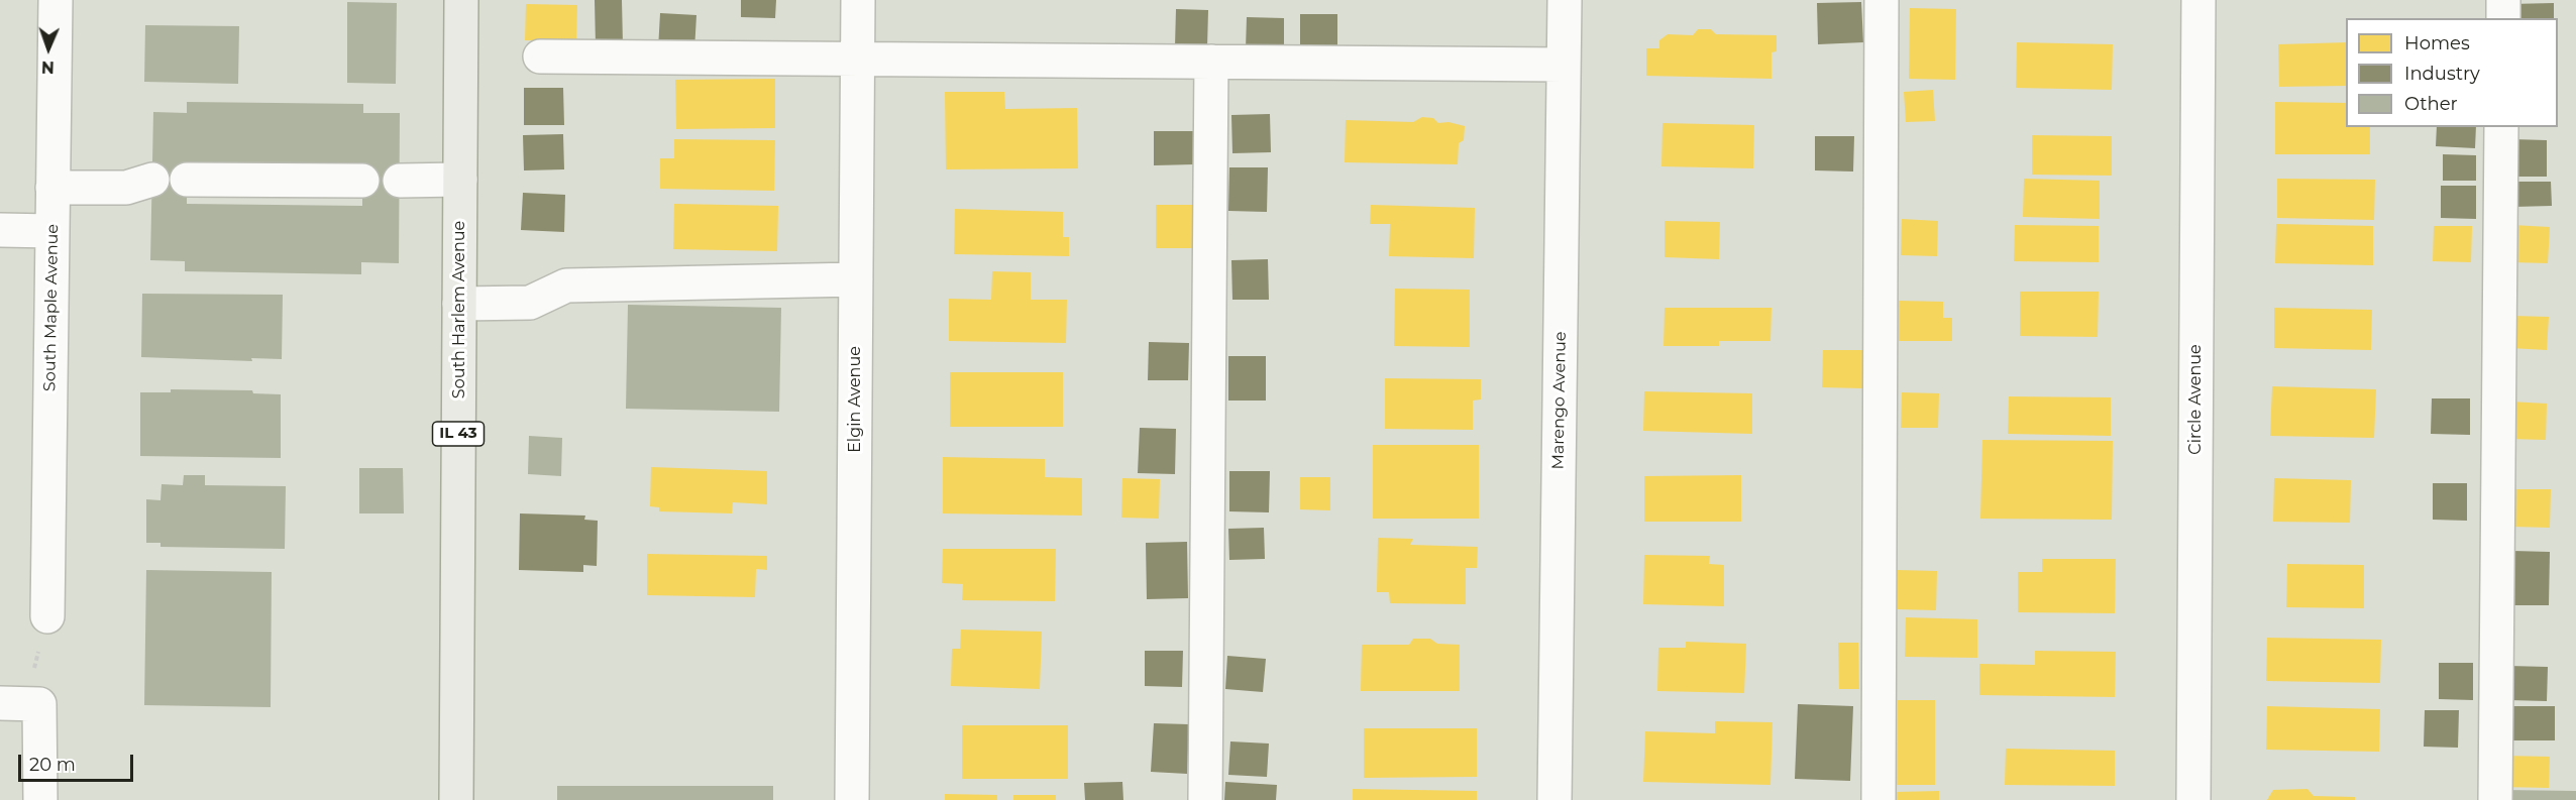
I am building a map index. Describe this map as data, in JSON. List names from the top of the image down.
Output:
{
  "streets": {
    "main road": ["South Harlem Avenue", "IL 43"],
    "street": [
      "South Maple Avenue",
      "Elgin Avenue",
      "Circle Avenue",
      "Marengo Avenue"
    ]
  },
  "legend": ["Homes", "Industry", "Other"],
  "scale_bar": "20 m",
  "north": "bottom"
}
